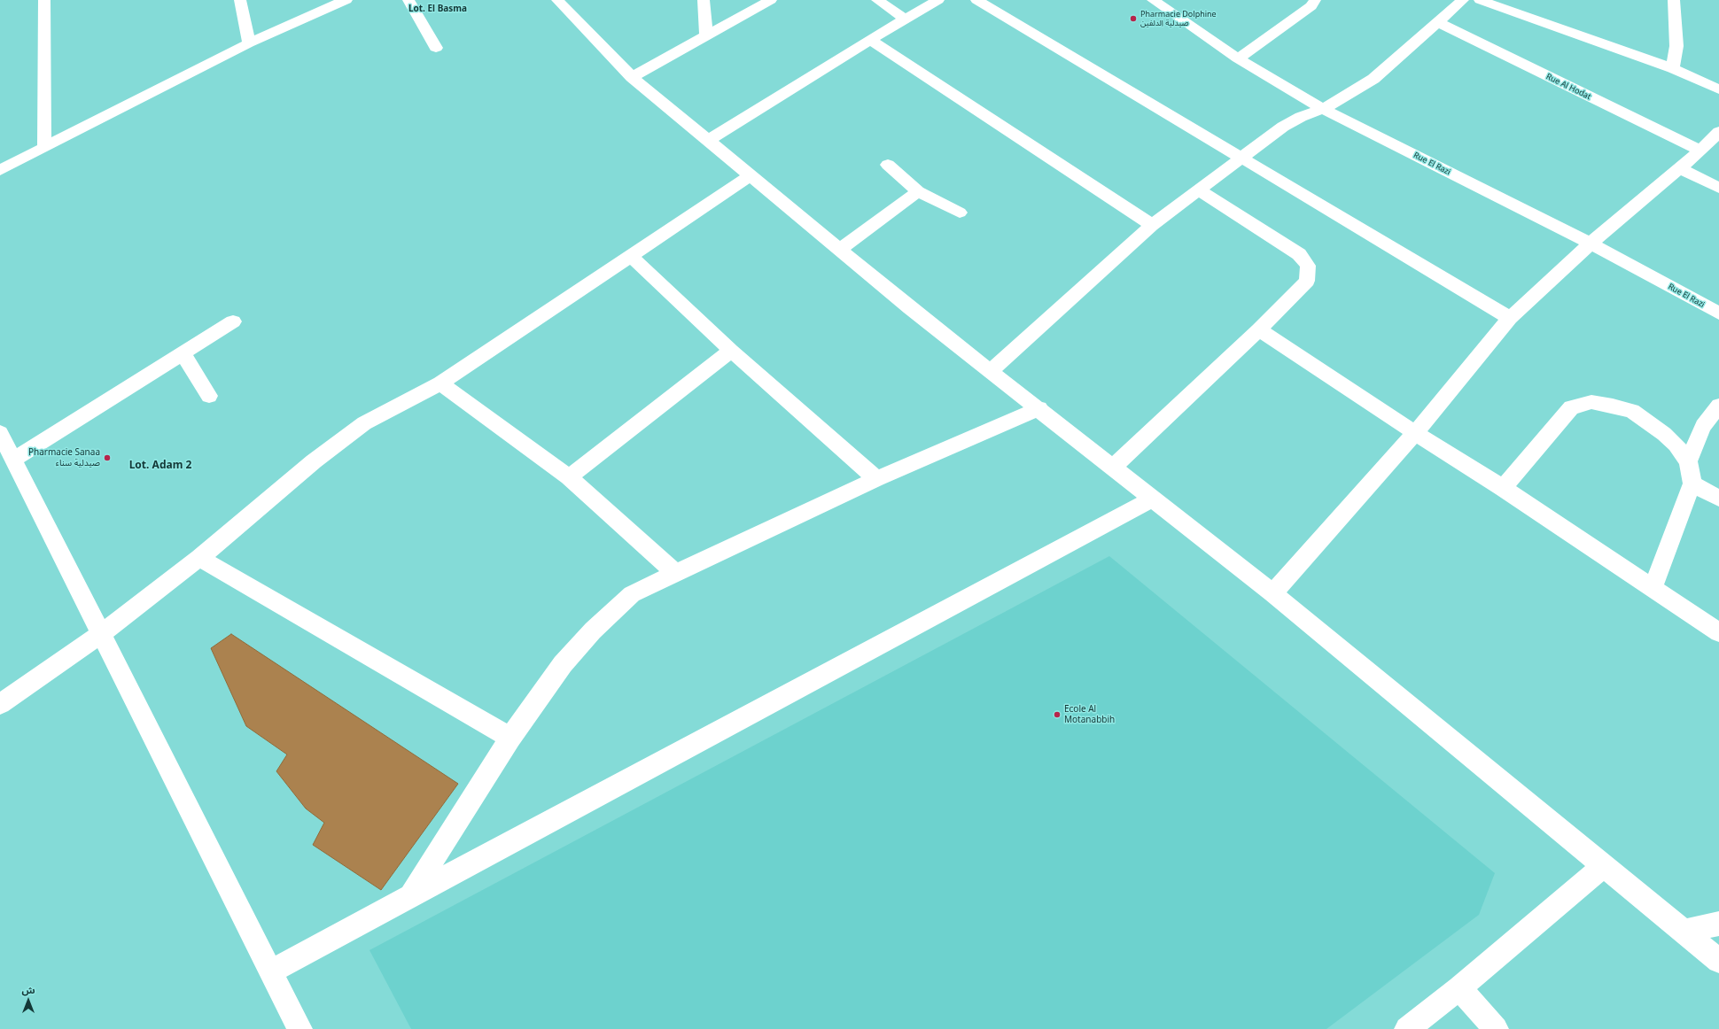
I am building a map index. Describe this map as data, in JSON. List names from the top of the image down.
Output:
{
  "streets": {
    "street": ["Rue Al Hodat", "Rue El Razi"]
  },
  "districts": ["Lot. El Basma", "Lot. Adam 2"],
  "places": ["Pharmacie Dolphine صيدلية الدلفين", "Pharmacie Sanaa صيدلية سناء", "Ecole Al Motanabbih"],
  "north": "top"
}
